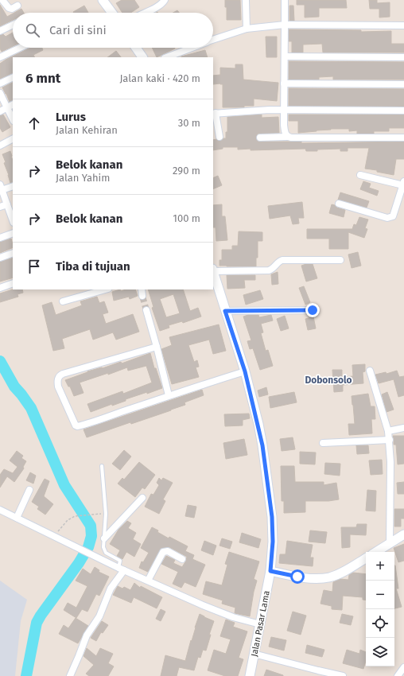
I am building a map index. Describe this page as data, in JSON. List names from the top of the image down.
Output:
{
  "streets": {
    "street": ["Jalan Pasar Lama"]
  },
  "districts": ["Dobonsolo"],
  "page": {
    "search": "Cari di sini",
    "heading": ["6 mnt", "Jalan kaki · 420 m"],
    "list": [
      ["Lurus", "Jalan Kehiran", "30 m"],
      ["Belok kanan", "Jalan Yahim", "290 m"],
      ["Belok kanan", "100 m"],
      "Tiba di tujuan"
    ],
    "map_buttons": ["+", "−"]
  }
}
